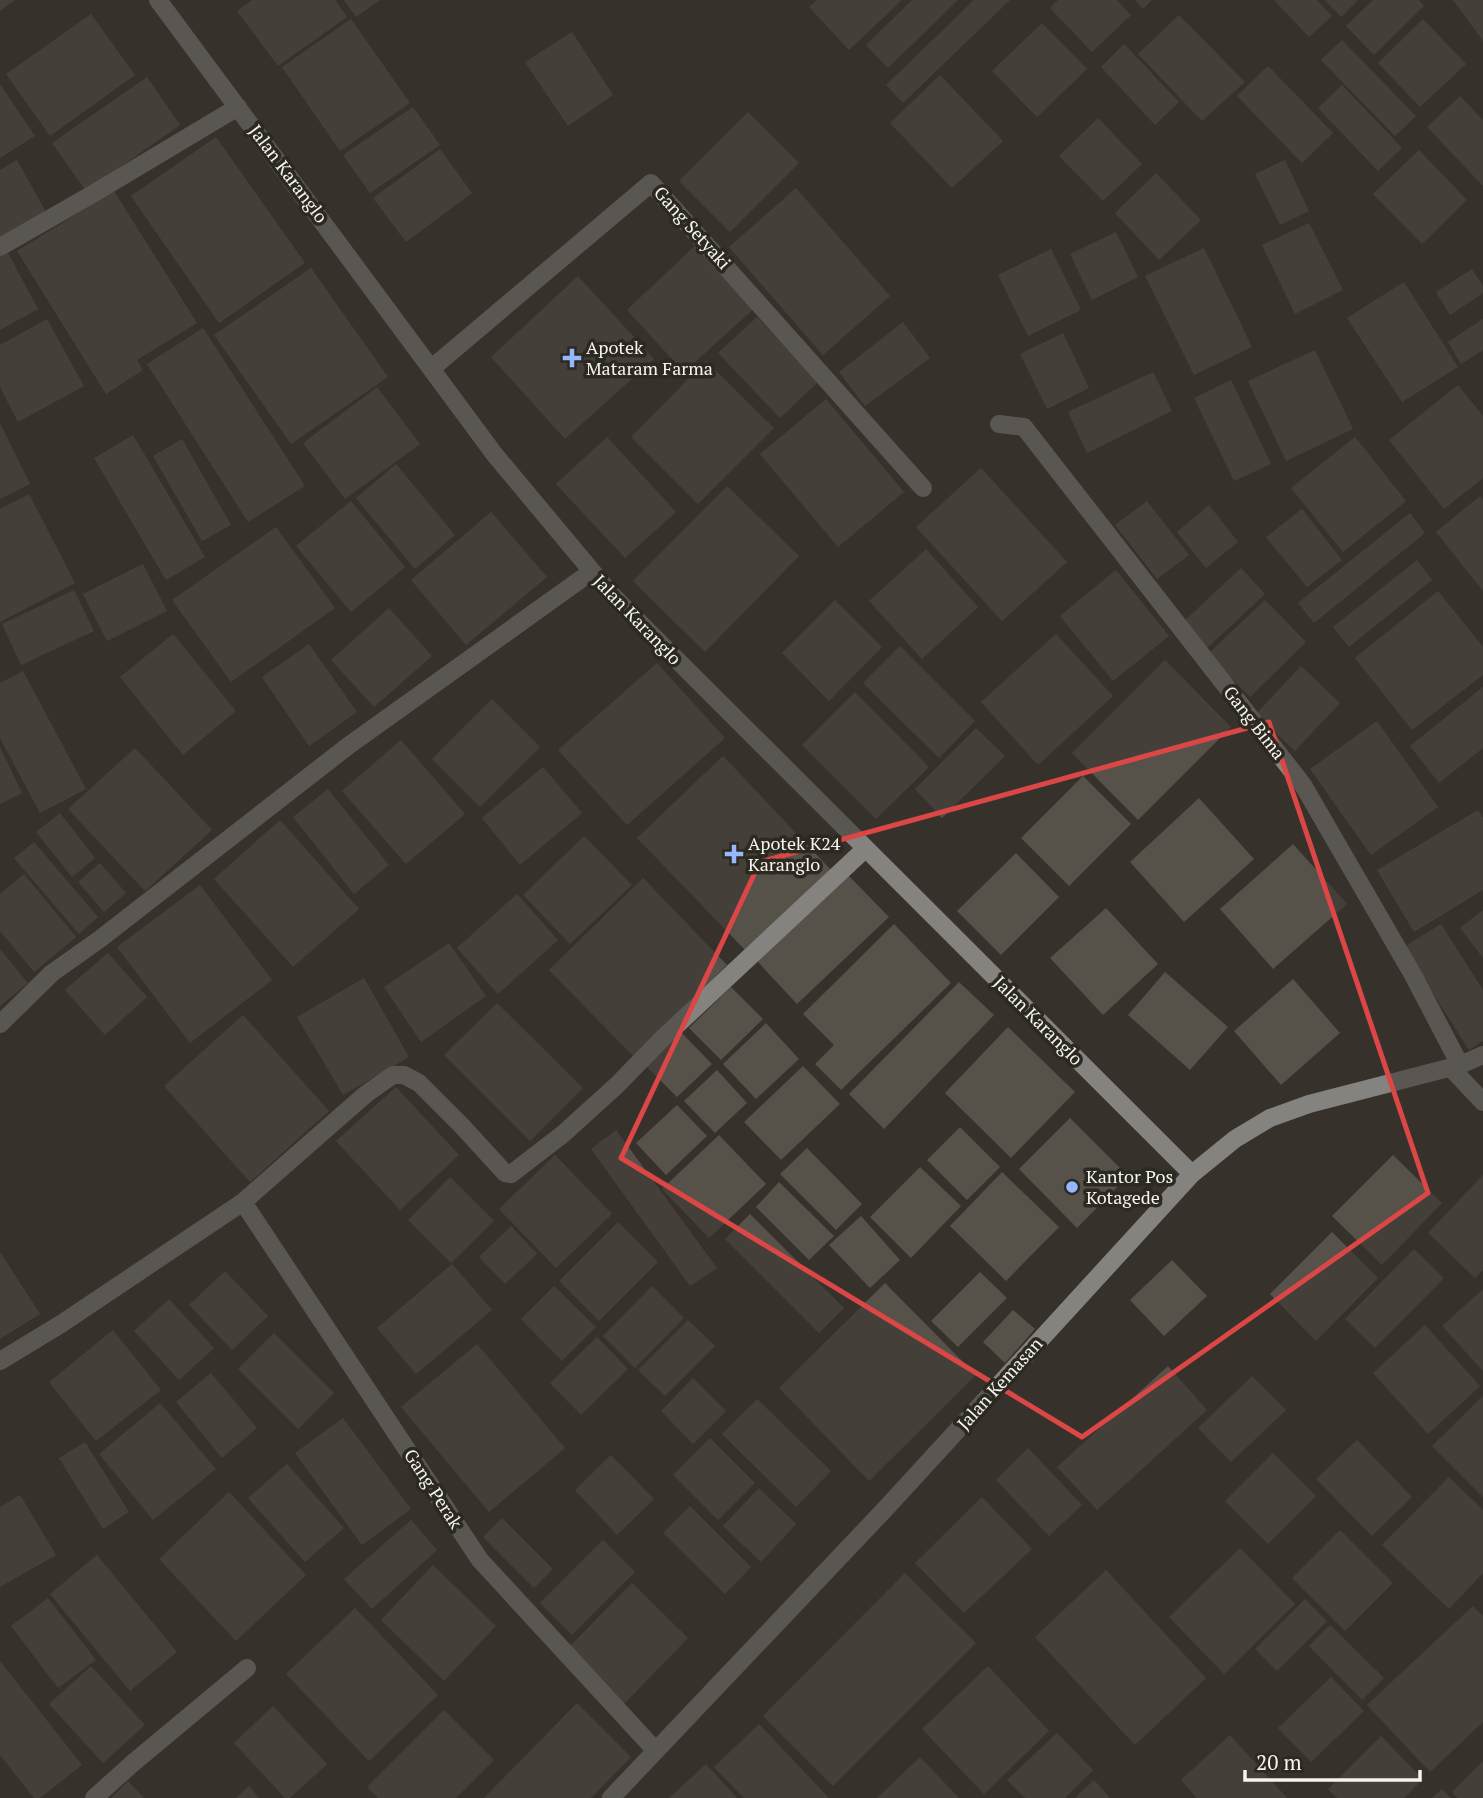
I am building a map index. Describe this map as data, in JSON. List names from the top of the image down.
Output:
{
  "streets": {
    "street": [
      "Jalan Karanglo",
      "Gang Setyaki",
      "Gang Bima",
      "Jalan Kemasan",
      "Gang Perak"
    ]
  },
  "crossings": [
    ["Jalan Karanglo", "Gang Setyaki"],
    ["Jalan Karanglo", "Jalan Kemasan"],
    ["Gang Bima", "Jalan Kemasan"],
    ["Jalan Kemasan", "Gang Perak"]
  ],
  "places": {
    "health": ["Apotek Mataram Farma", "Apotek K24 Karanglo"],
    "other": ["Kantor Pos Kotagede"]
  },
  "scale_bar": "20 m"
}
